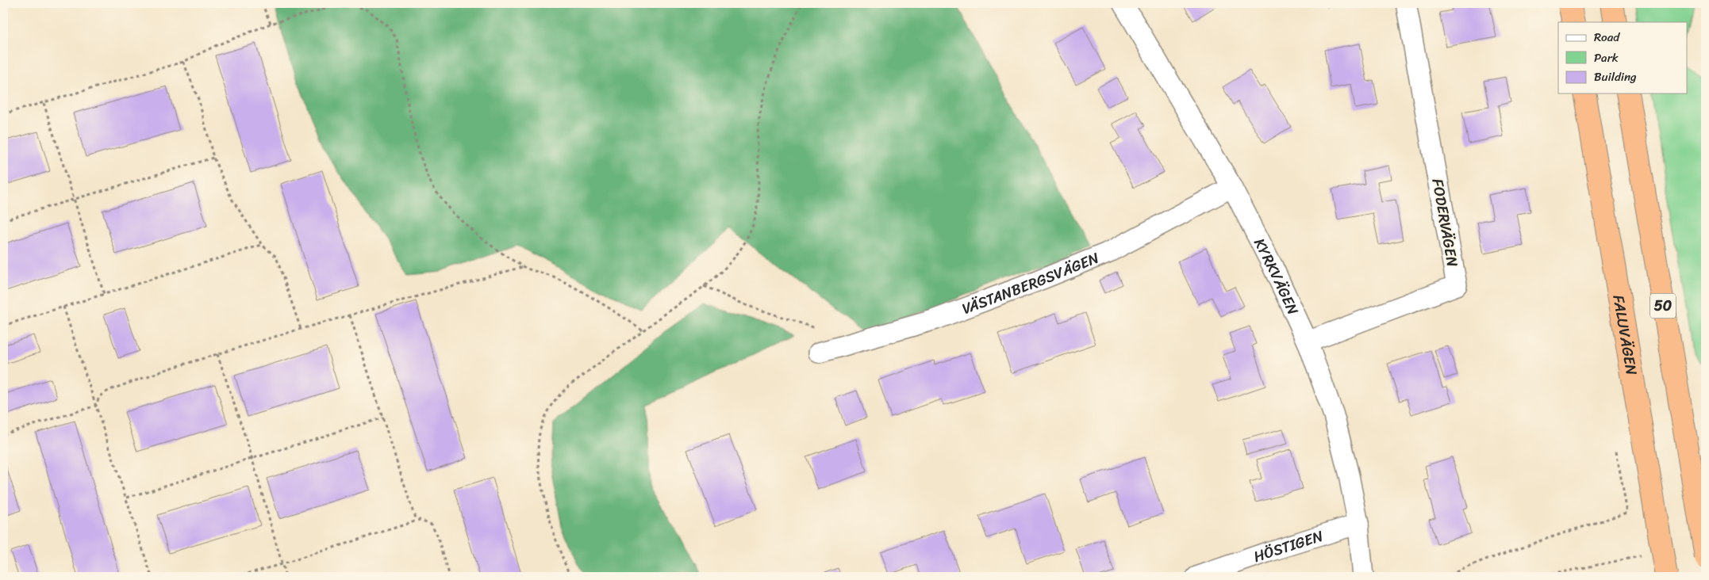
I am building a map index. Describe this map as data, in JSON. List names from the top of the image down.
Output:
{
  "streets": {
    "highway": ["50", "FALUVÄGEN"],
    "street": [
      "FODERVÄGEN",
      "KYRKVÄGEN",
      "VÄSTANBERGSVÄGEN",
      "HÖSTIGEN"
    ]
  },
  "crossings": [
    ["FODERVÄGEN", "KYRKVÄGEN"],
    ["KYRKVÄGEN", "VÄSTANBERGSVÄGEN"],
    ["KYRKVÄGEN", "HÖSTIGEN"]
  ],
  "legend": ["Road", "Park", "Building"]
}
